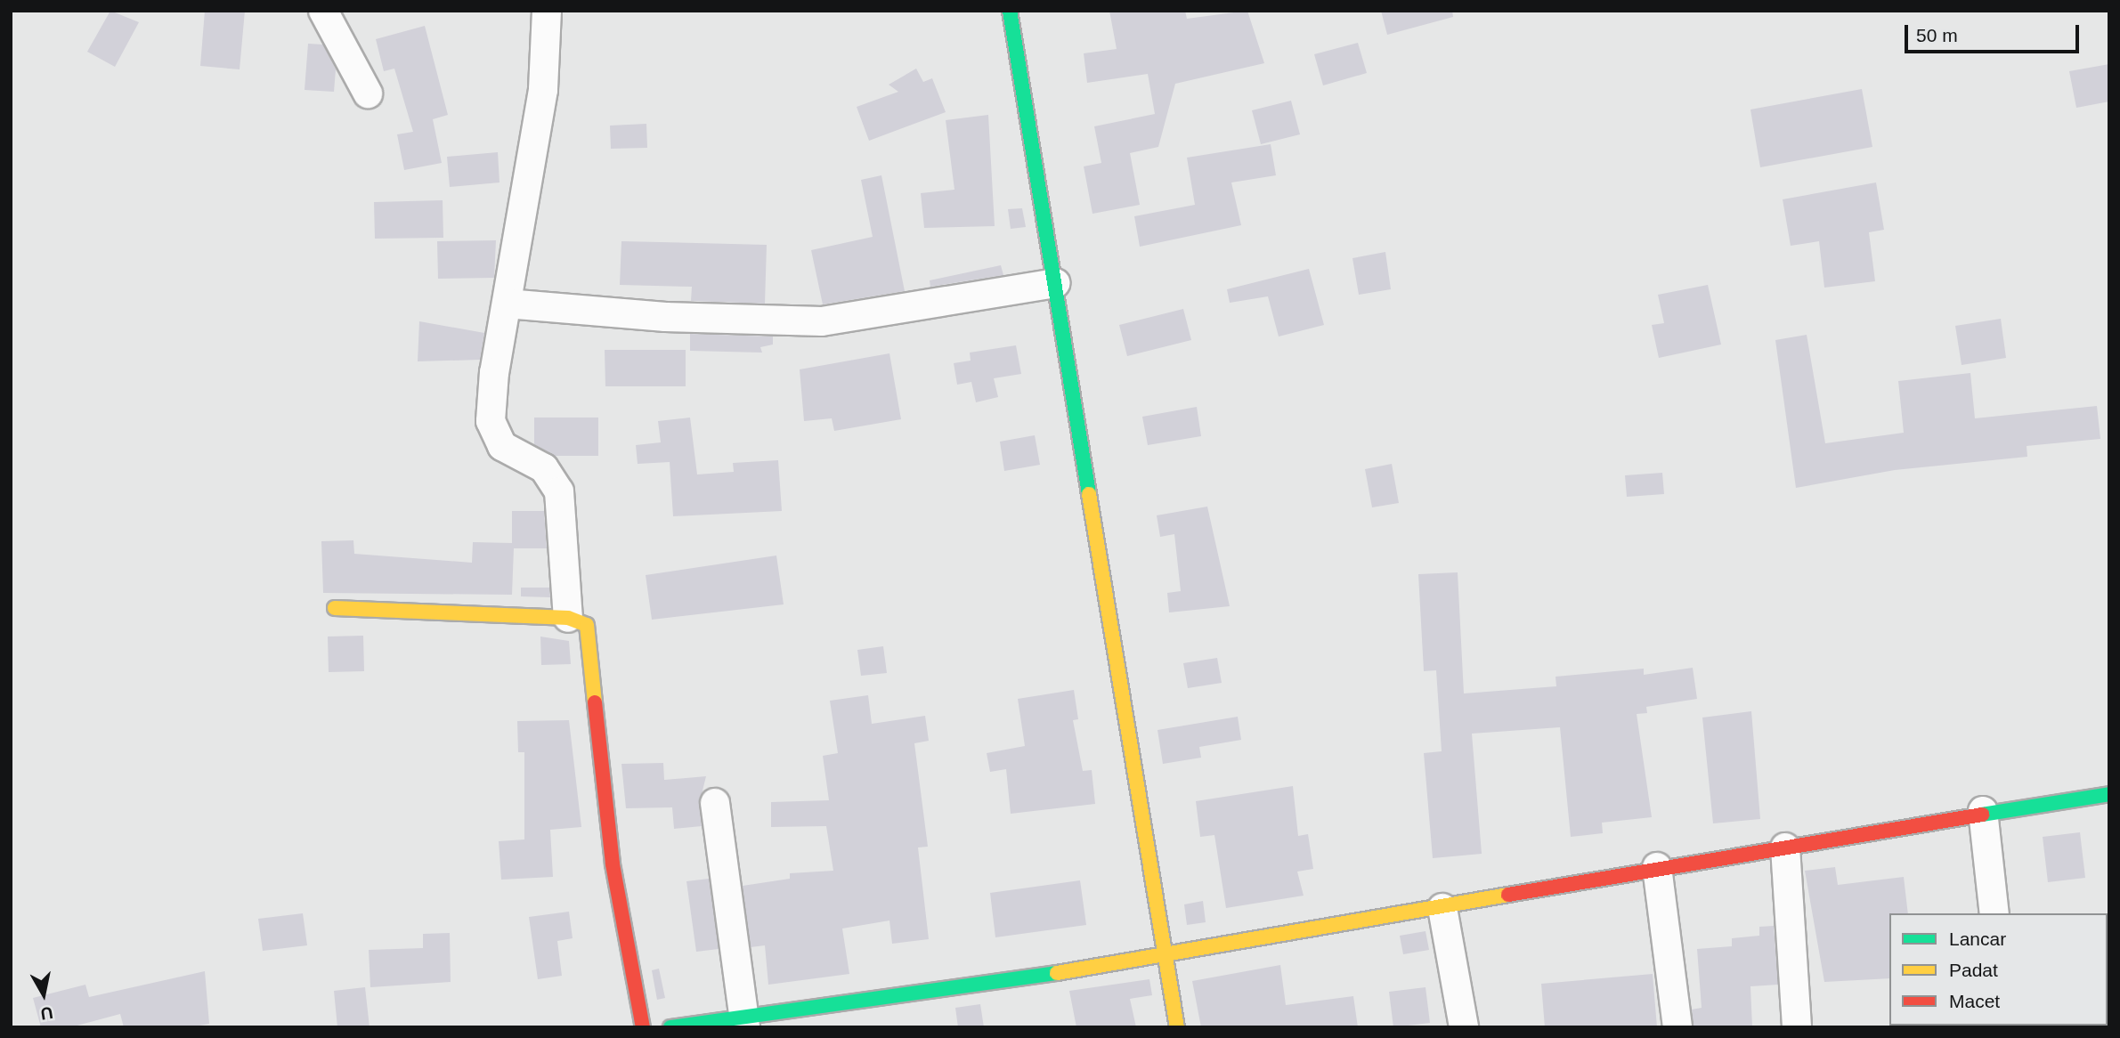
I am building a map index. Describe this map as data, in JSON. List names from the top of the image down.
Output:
{
  "legend": ["Lancar", "Padat", "Macet"],
  "scale_bar": "50 m",
  "north": "bottom"
}
